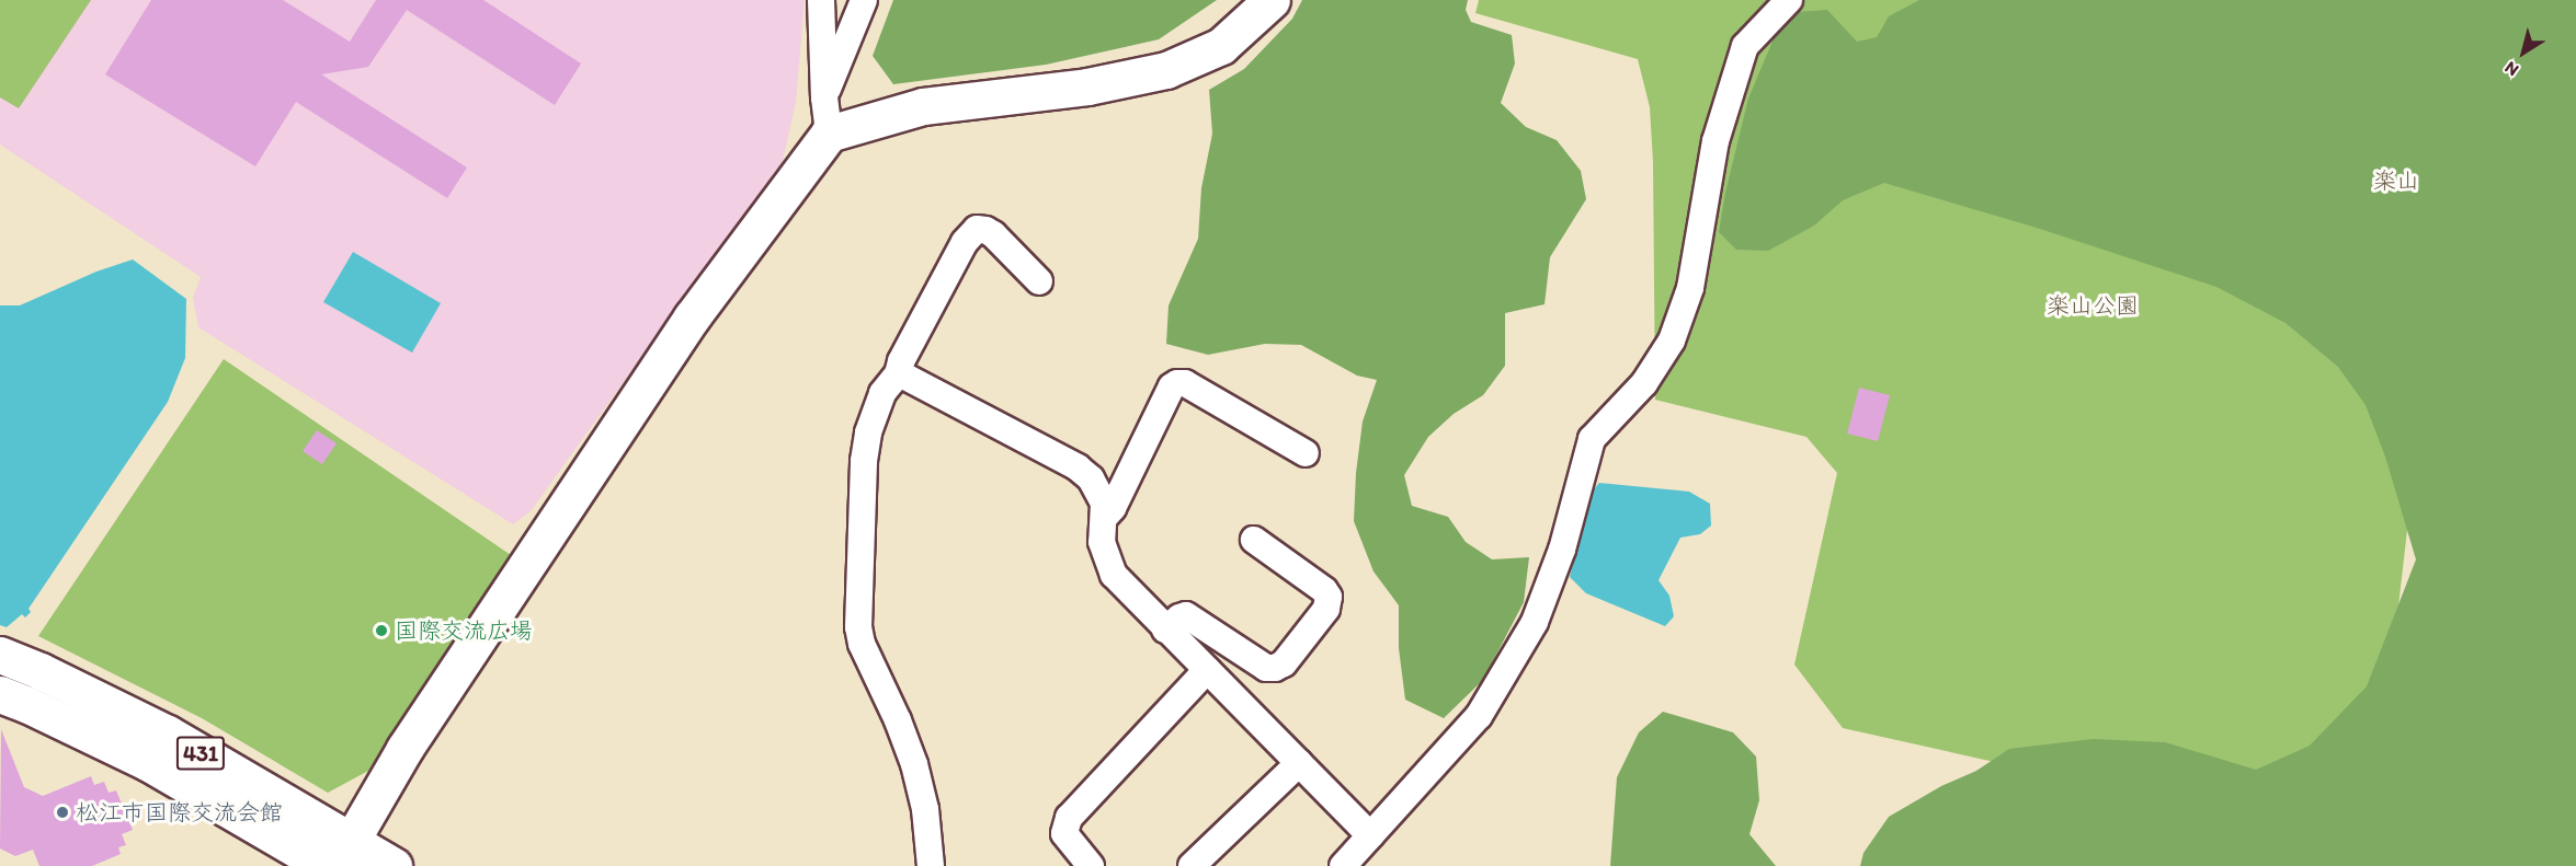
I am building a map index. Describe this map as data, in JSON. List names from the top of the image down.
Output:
{
  "streets": {
    "main road": ["431"]
  },
  "parks": ["楽山", "楽山公園"],
  "places": ["国際交流広場", "松江市国際交流会館"],
  "north": "bottom left"
}
